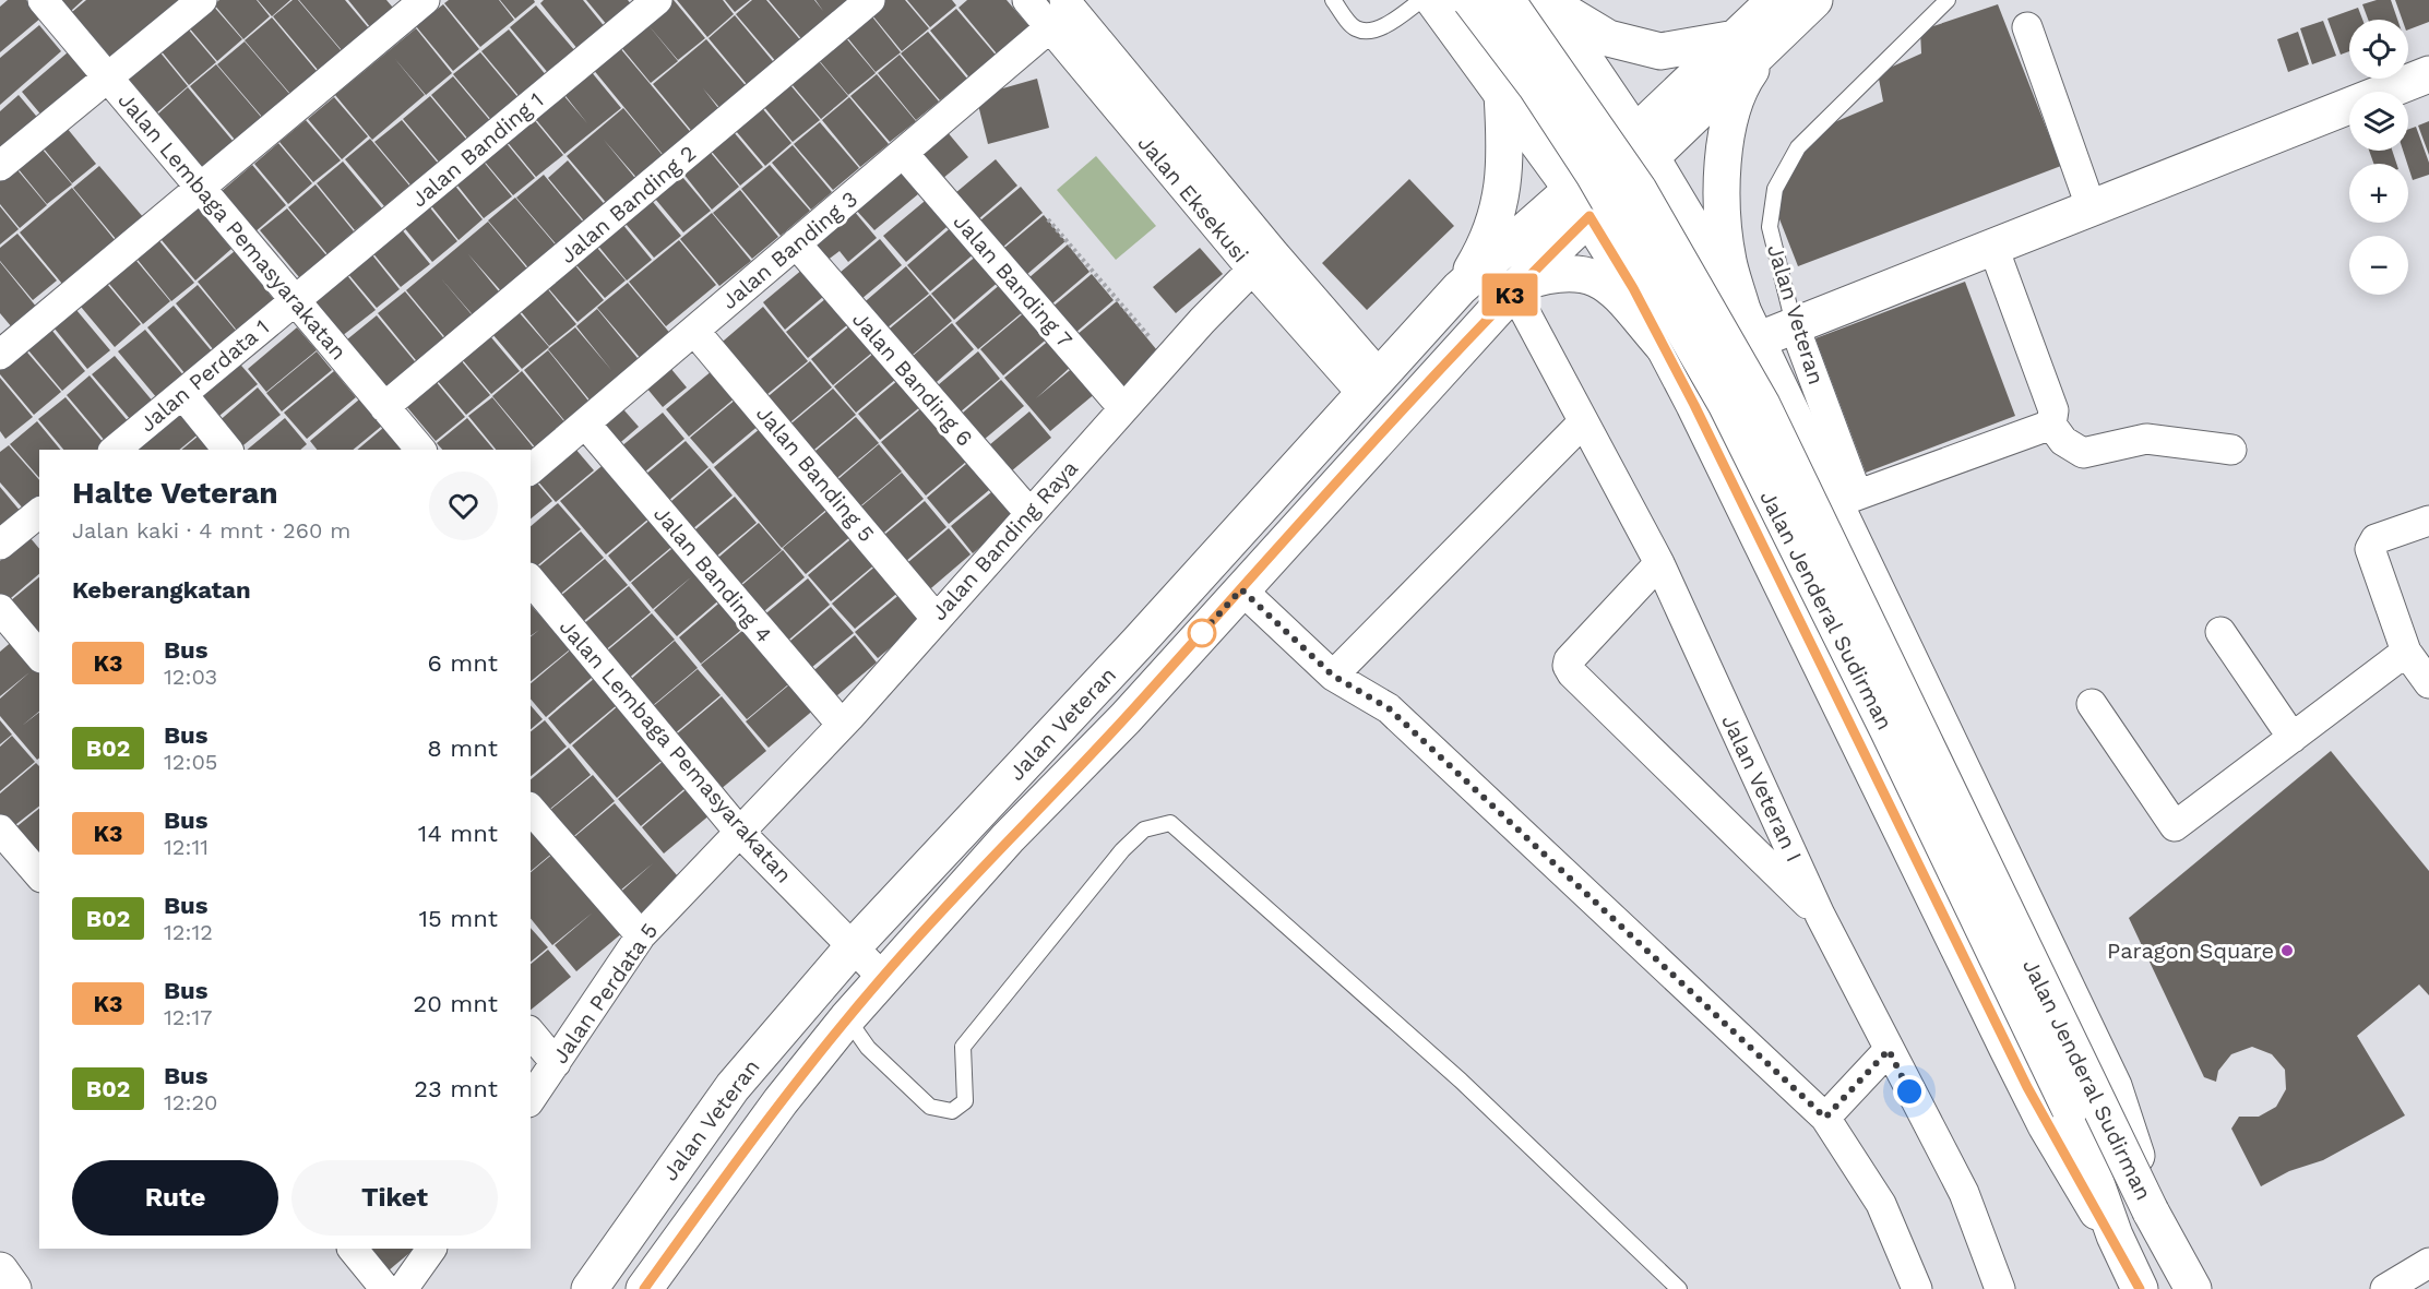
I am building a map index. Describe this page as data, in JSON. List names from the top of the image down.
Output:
{
  "streets": {
    "main road": ["Jalan Veteran", "Jalan Jenderal Sudirman"],
    "street": [
      "Jalan Banding 1",
      "Jalan Eksekusi",
      "Jalan Banding 2",
      "Jalan Lembaga Pemasyarakatan",
      "Jalan Banding 3",
      "Jalan Banding 7",
      "Jalan Perdata 1",
      "Jalan Banding 6",
      "Jalan Banding 5",
      "Jalan Banding Raya",
      "Jalan Banding 4",
      "Jalan Veteran I",
      "Jalan Perdata 5"
    ]
  },
  "crossings": [
    ["Jalan Banding 1", "Jalan Lembaga Pemasyarakatan"],
    ["Jalan Banding 1", "Jalan Perdata 1"],
    ["Jalan Eksekusi", "Jalan Banding 3"],
    ["Jalan Eksekusi", "Jalan Veteran"],
    ["Jalan Eksekusi", "Jalan Banding Raya"],
    ["Jalan Banding 2", "Jalan Lembaga Pemasyarakatan"],
    ["Jalan Lembaga Pemasyarakatan", "Jalan Veteran"],
    ["Jalan Lembaga Pemasyarakatan", "Jalan Perdata 1"],
    ["Jalan Lembaga Pemasyarakatan", "Jalan Banding Raya"],
    ["Jalan Lembaga Pemasyarakatan", "Jalan Perdata 5"],
    ["Jalan Banding 3", "Jalan Banding 7"],
    ["Jalan Banding 3", "Jalan Banding 6"],
    ["Jalan Banding 3", "Jalan Banding 5"],
    ["Jalan Banding 3", "Jalan Banding 4"],
    ["Jalan Banding 7", "Jalan Banding Raya"],
    ["Jalan Veteran", "Jalan Jenderal Sudirman"],
    ["Jalan Veteran", "Jalan Veteran I"],
    ["Jalan Banding 6", "Jalan Banding Raya"],
    ["Jalan Banding 5", "Jalan Banding Raya"],
    ["Jalan Banding Raya", "Jalan Banding 4"],
    ["Jalan Banding Raya", "Jalan Perdata 5"]
  ],
  "places": ["Paragon Square"],
  "lines": ["bus line K3"],
  "page": {
    "on_map": "K3",
    "map_buttons": ["+", "−"],
    "heading": [
      ["Halte Veteran", "Jalan kaki · 4 mnt · 260 m"],
      "Keberangkatan"
    ],
    "list": [
      {
        "mark": "K3",
        "name": "Bus",
        "note": "12:03",
        "value": "6 mnt"
      },
      {
        "mark": "B02",
        "name": "Bus",
        "note": "12:05",
        "value": "8 mnt"
      },
      {
        "mark": "K3",
        "name": "Bus",
        "note": "12:11",
        "value": "14 mnt"
      },
      {
        "mark": "B02",
        "name": "Bus",
        "note": "12:12",
        "value": "15 mnt"
      },
      {
        "mark": "K3",
        "name": "Bus",
        "note": "12:17",
        "value": "20 mnt"
      },
      {
        "mark": "B02",
        "name": "Bus",
        "note": "12:20",
        "value": "23 mnt"
      }
    ],
    "buttons": ["Rute", "Tiket"]
  }
}
